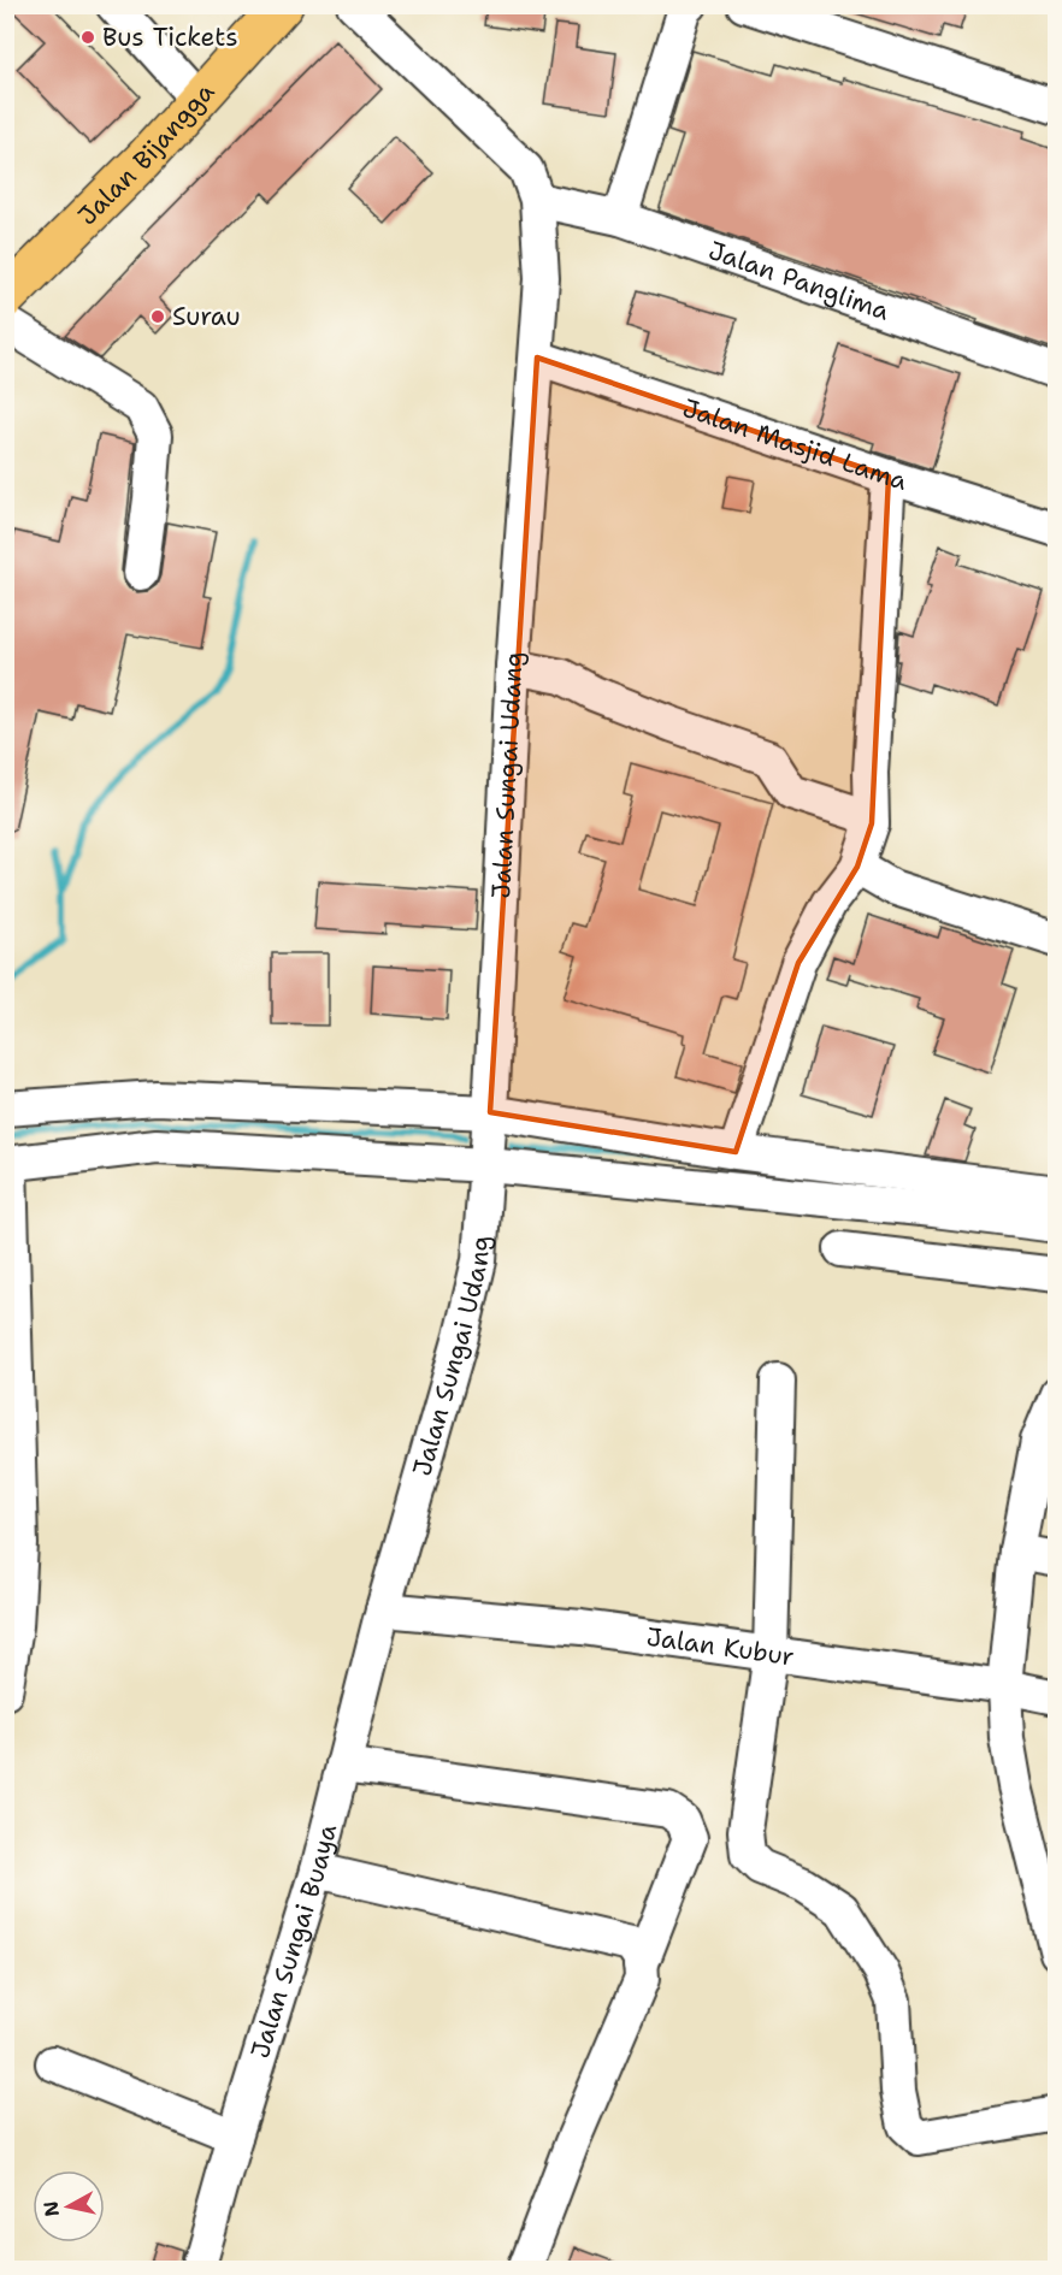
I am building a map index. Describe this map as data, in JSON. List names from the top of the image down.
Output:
{
  "streets": {
    "main road": ["Jalan Bijangga"],
    "street": [
      "Jalan Panglima",
      "Jalan Masjid Lama",
      "Jalan Sungai Udang",
      "Jalan Kubur",
      "Jalan Sungai Buaya"
    ]
  },
  "crossings": [
    ["Jalan Panglima", "Jalan Sungai Udang"],
    ["Jalan Masjid Lama", "Jalan Sungai Udang"],
    ["Jalan Sungai Udang", "Jalan Kubur"],
    ["Jalan Sungai Udang", "Jalan Sungai Buaya"],
    ["Jalan Kubur", "Jalan Sungai Buaya"]
  ],
  "places": ["Bus Tickets", "Surau"],
  "north": "left"
}
